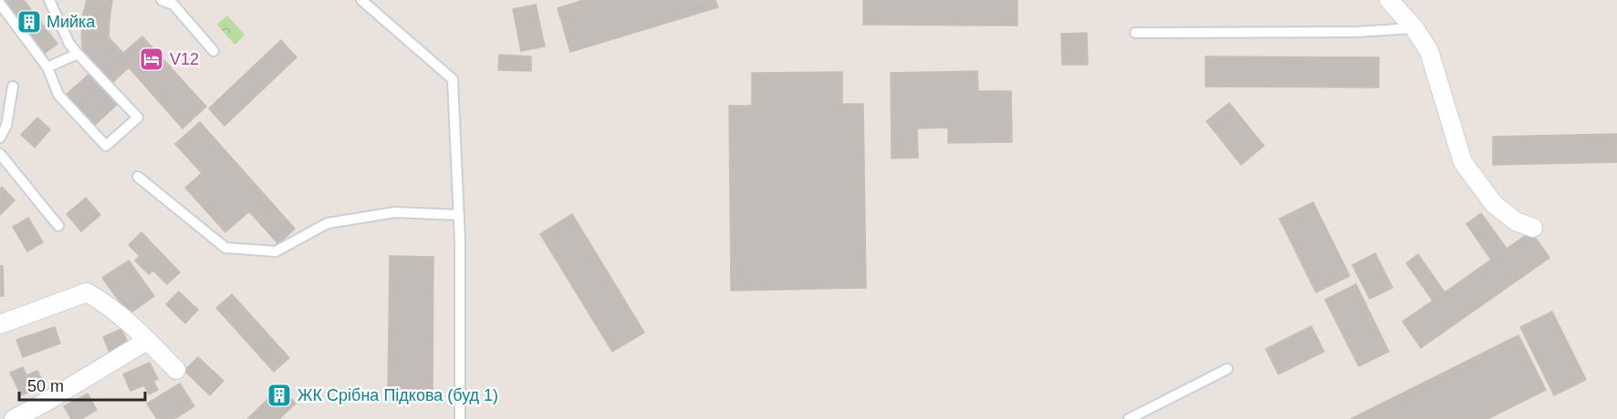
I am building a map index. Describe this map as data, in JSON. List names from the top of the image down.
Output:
{
  "places": {
    "building": ["Мийка", "ЖК Срібна Підкова (буд 1)"],
    "hotel": ["V12"]
  },
  "scale_bar": "50 m"
}
